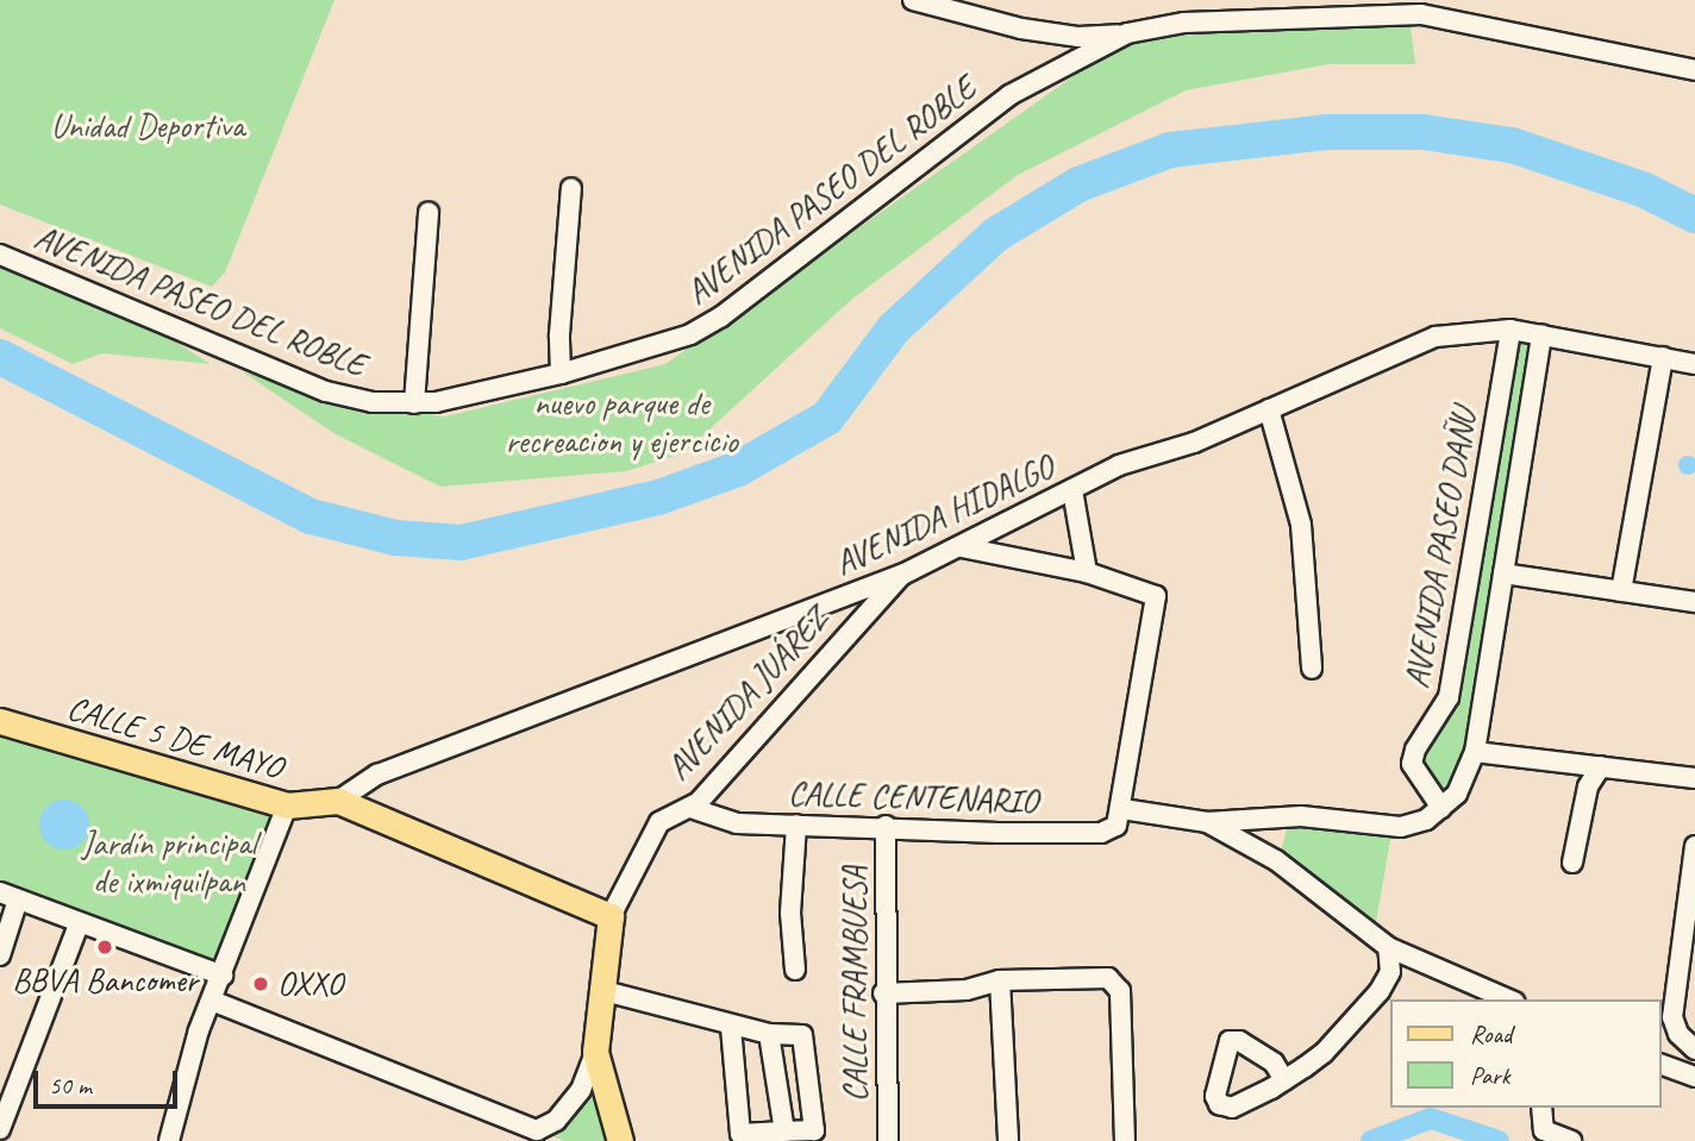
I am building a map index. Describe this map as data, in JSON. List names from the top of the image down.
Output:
{
  "streets": {
    "main road": ["AVENIDA JUÁREZ", "CALLE 5 DE MAYO"],
    "street": [
      "AVENIDA PASEO DEL ROBLE",
      "AVENIDA HIDALGO",
      "AVENIDA PASEO DAÑU",
      "CALLE CENTENARIO",
      "CALLE FRAMBUESA"
    ]
  },
  "crossings": [
    ["AVENIDA HIDALGO", "AVENIDA PASEO DAÑU"],
    ["AVENIDA HIDALGO", "AVENIDA JUÁREZ"],
    ["AVENIDA HIDALGO", "CALLE 5 DE MAYO"],
    ["AVENIDA JUÁREZ", "CALLE 5 DE MAYO"],
    ["AVENIDA JUÁREZ", "CALLE CENTENARIO"],
    ["CALLE CENTENARIO", "CALLE FRAMBUESA"]
  ],
  "parks": ["Unidad Deportiva", "nuevo parque de recreacion y ejercicio", "Jardín principal de ixmiquilpan"],
  "places": ["BBVA Bancomer", "OXXO"],
  "legend": ["Road", "Park"],
  "scale_bar": "50 m"
}
